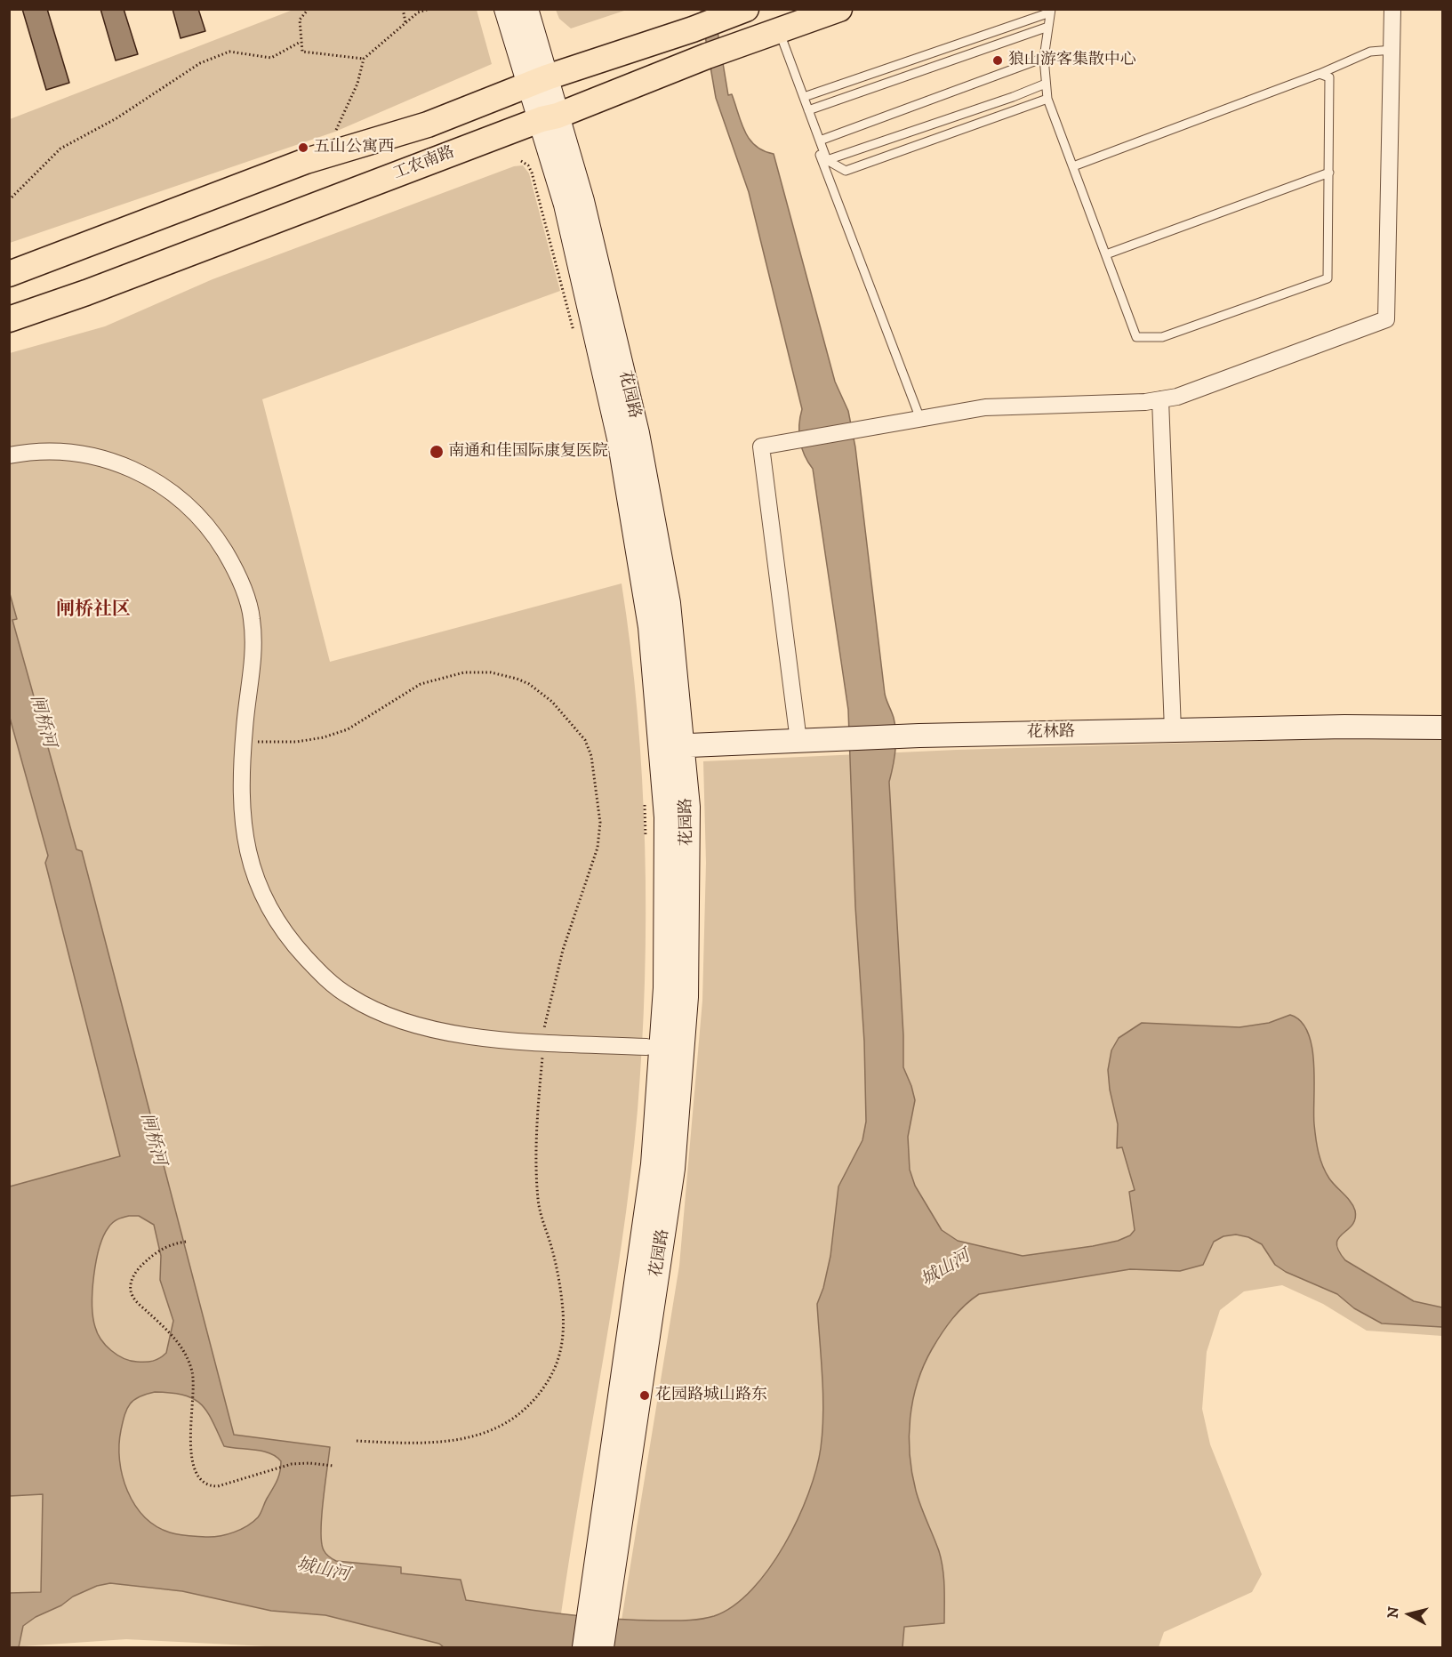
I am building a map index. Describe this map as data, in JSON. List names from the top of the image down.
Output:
{
  "streets": {
    "main road": ["工农南路", "花园路", "花林路"]
  },
  "crossings": [
    ["工农南路", "花园路"],
    ["花园路", "花林路"]
  ],
  "districts": ["闸桥社区"],
  "water": ["闸桥河", "城山河"],
  "places": [
    "狼山游客集散中心",
    "五山公寓西",
    "南通和佳国际康复医院",
    "花园路城山路东"
  ],
  "north": "left"
}
